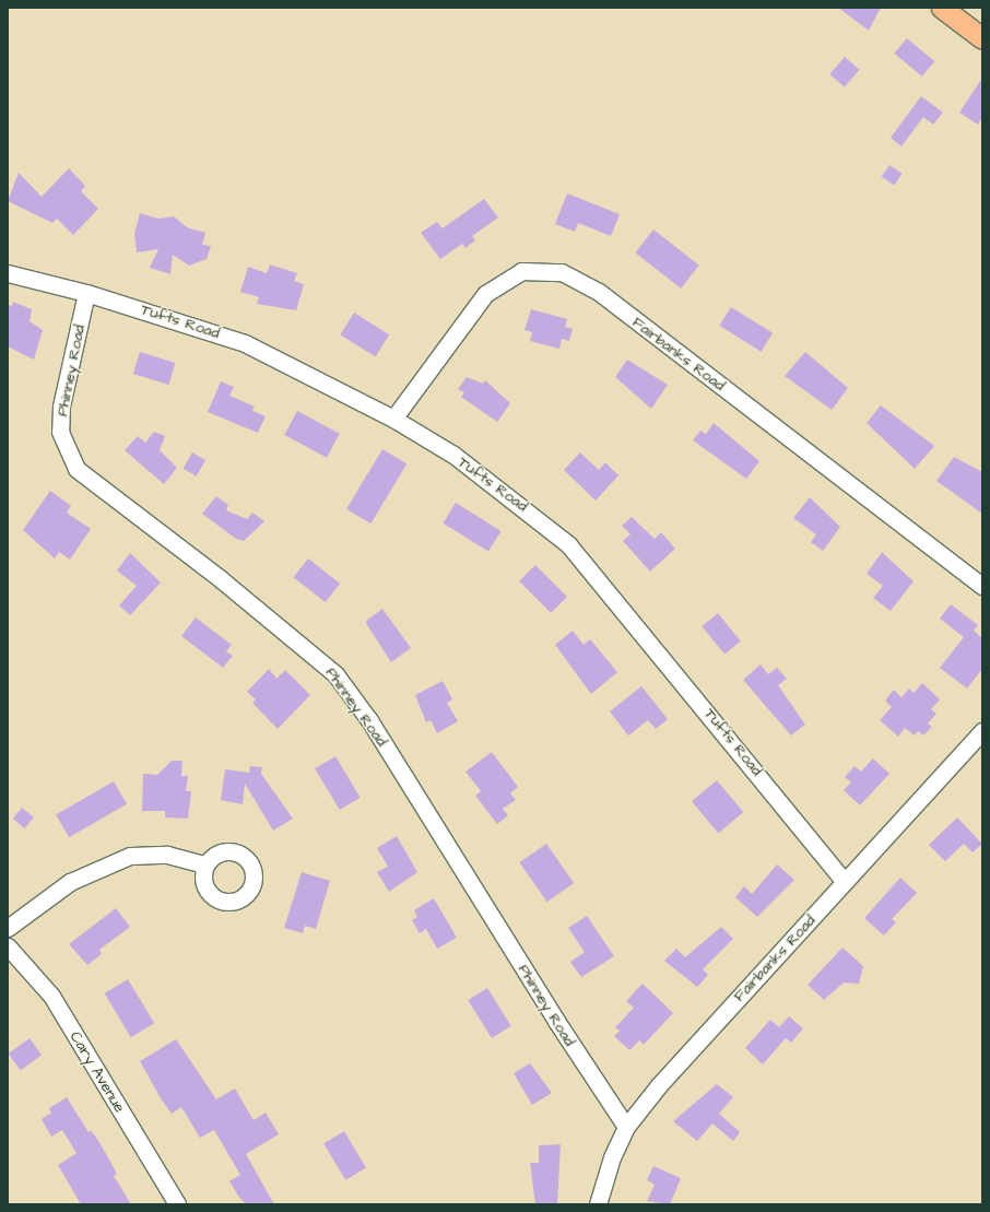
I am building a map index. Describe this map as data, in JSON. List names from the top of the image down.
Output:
{
  "streets": {
    "street": [
      "Tufts Road",
      "Fairbanks Road",
      "Phinney Road",
      "Cary Avenue"
    ]
  },
  "crossings": [
    ["Tufts Road", "Fairbanks Road"],
    ["Tufts Road", "Phinney Road"],
    ["Fairbanks Road", "Phinney Road"]
  ]
}
